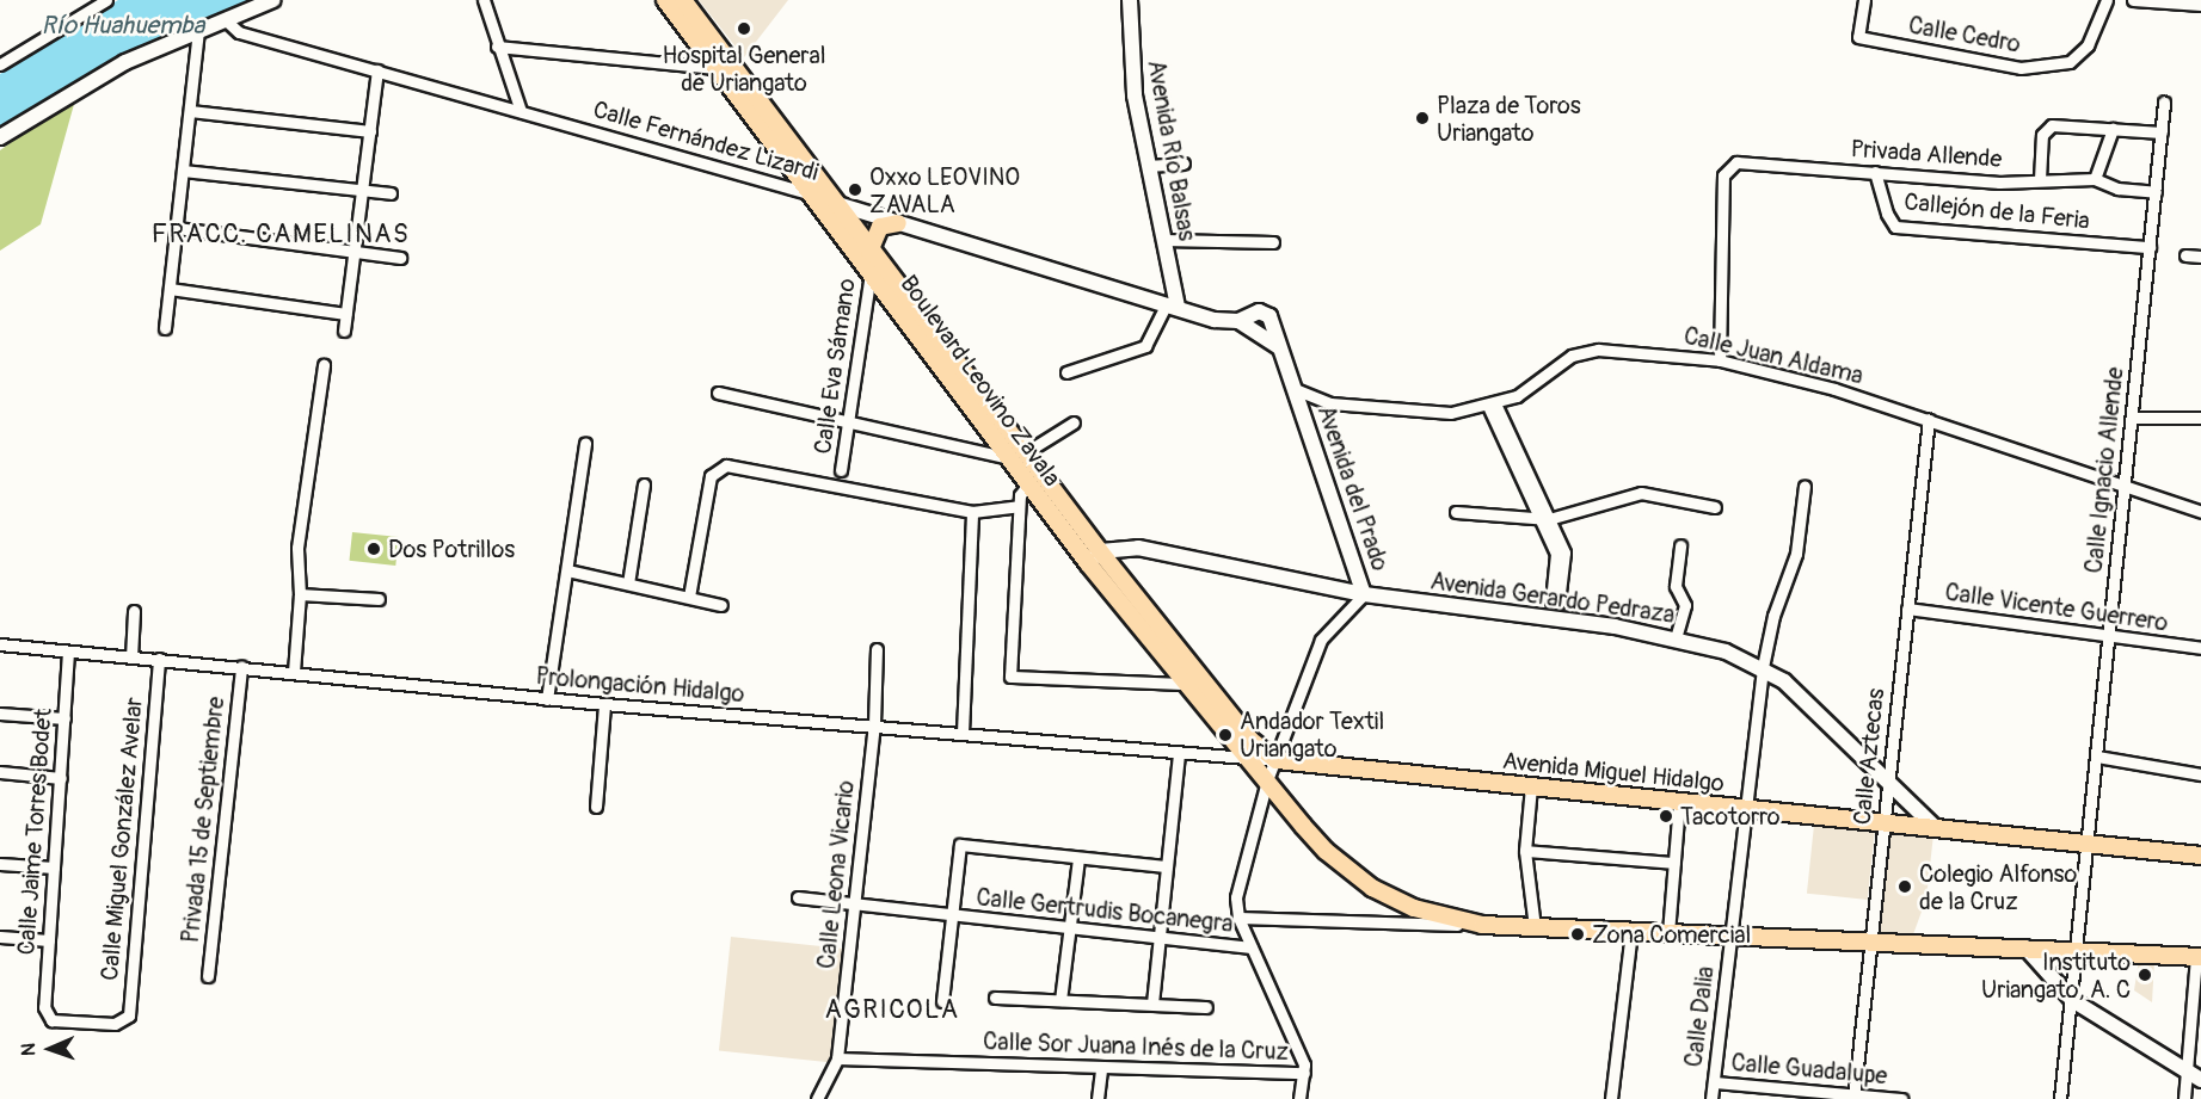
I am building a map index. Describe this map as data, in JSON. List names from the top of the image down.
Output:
{
  "streets": {
    "main road": ["Boulevard Leovino Zavala", "Avenida Miguel Hidalgo"],
    "street": [
      "Calle Cedro",
      "Calle Fernández Lizardi",
      "Avenida Río Balsas",
      "Privada Allende",
      "Callejón de la Feria",
      "Calle Juan Aldama",
      "Calle Eva Sámano",
      "Calle Ignacio Allende",
      "Avenida del Prado",
      "Avenida Gerardo Pedraza",
      "Calle Vicente Guerrero",
      "Prolongación Hidalgo",
      "Calle Aztecas",
      "Privada 15 de Septiembre",
      "Calle Jaime Torres Bodet",
      "Calle Miguel González Avelar",
      "Calle Leona Vicario",
      "Calle Gertrudis Bocanegra",
      "Calle Dalia",
      "Calle Sor Juana Inés de la Cruz",
      "Calle Guadalupe"
    ]
  },
  "crossings": [
    ["Calle Fernández Lizardi", "Avenida Río Balsas"],
    ["Calle Fernández Lizardi", "Boulevard Leovino Zavala"],
    ["Calle Fernández Lizardi", "Avenida del Prado"],
    ["Privada Allende", "Callejón de la Feria"],
    ["Privada Allende", "Calle Juan Aldama"],
    ["Privada Allende", "Calle Ignacio Allende"],
    ["Callejón de la Feria", "Calle Ignacio Allende"],
    ["Calle Juan Aldama", "Calle Ignacio Allende"],
    ["Calle Juan Aldama", "Avenida del Prado"],
    ["Calle Juan Aldama", "Calle Aztecas"],
    ["Calle Eva Sámano", "Boulevard Leovino Zavala"],
    ["Boulevard Leovino Zavala", "Calle Ignacio Allende"],
    ["Boulevard Leovino Zavala", "Avenida del Prado"],
    ["Boulevard Leovino Zavala", "Avenida Gerardo Pedraza"],
    ["Boulevard Leovino Zavala", "Prolongación Hidalgo"],
    ["Boulevard Leovino Zavala", "Calle Aztecas"],
    ["Boulevard Leovino Zavala", "Avenida Miguel Hidalgo"],
    ["Boulevard Leovino Zavala", "Calle Dalia"],
    ["Calle Ignacio Allende", "Calle Vicente Guerrero"],
    ["Calle Ignacio Allende", "Avenida Miguel Hidalgo"],
    ["Avenida del Prado", "Avenida Gerardo Pedraza"],
    ["Avenida del Prado", "Prolongación Hidalgo"],
    ["Avenida del Prado", "Avenida Miguel Hidalgo"],
    ["Avenida del Prado", "Calle Gertrudis Bocanegra"],
    ["Avenida del Prado", "Calle Sor Juana Inés de la Cruz"],
    ["Avenida Gerardo Pedraza", "Calle Aztecas"],
    ["Avenida Gerardo Pedraza", "Avenida Miguel Hidalgo"],
    ["Avenida Gerardo Pedraza", "Calle Dalia"],
    ["Calle Vicente Guerrero", "Calle Aztecas"],
    ["Prolongación Hidalgo", "Avenida Miguel Hidalgo"],
    ["Prolongación Hidalgo", "Privada 15 de Septiembre"],
    ["Prolongación Hidalgo", "Calle Jaime Torres Bodet"],
    ["Prolongación Hidalgo", "Calle Miguel González Avelar"],
    ["Prolongación Hidalgo", "Calle Leona Vicario"],
    ["Calle Aztecas", "Avenida Miguel Hidalgo"],
    ["Calle Aztecas", "Calle Guadalupe"],
    ["Avenida Miguel Hidalgo", "Calle Dalia"],
    ["Calle Jaime Torres Bodet", "Calle Miguel González Avelar"],
    ["Calle Leona Vicario", "Calle Gertrudis Bocanegra"],
    ["Calle Leona Vicario", "Calle Sor Juana Inés de la Cruz"],
    ["Calle Dalia", "Calle Guadalupe"]
  ],
  "districts": ["FRACC. CAMELINAS", "AGRICOLA"],
  "water": ["Río Huahuemba"],
  "places": [
    "Hospital General de Uriangato",
    "Plaza de Toros Uriangato",
    "Oxxo LEOVINO ZAVALA",
    "Dos Potrillos",
    "Andador Textil Uriangato",
    "Tacotorro",
    "Colegio Alfonso de la Cruz",
    "Zona Comercial",
    "Instituto Uriangato, A. C"
  ],
  "north": "left"
}
